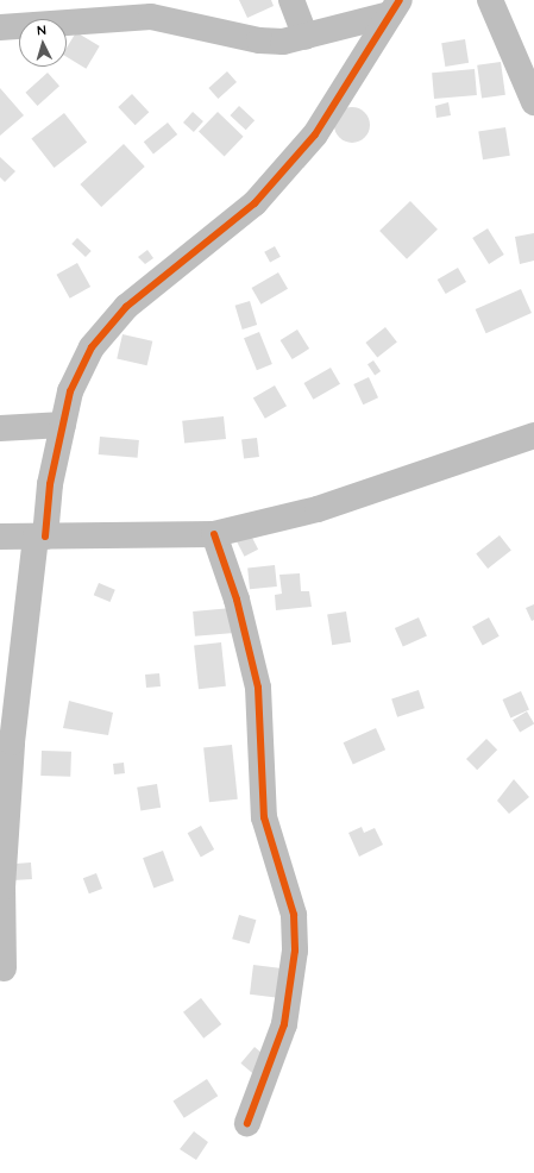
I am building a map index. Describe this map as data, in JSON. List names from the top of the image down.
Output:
{
  "north": "top"
}
